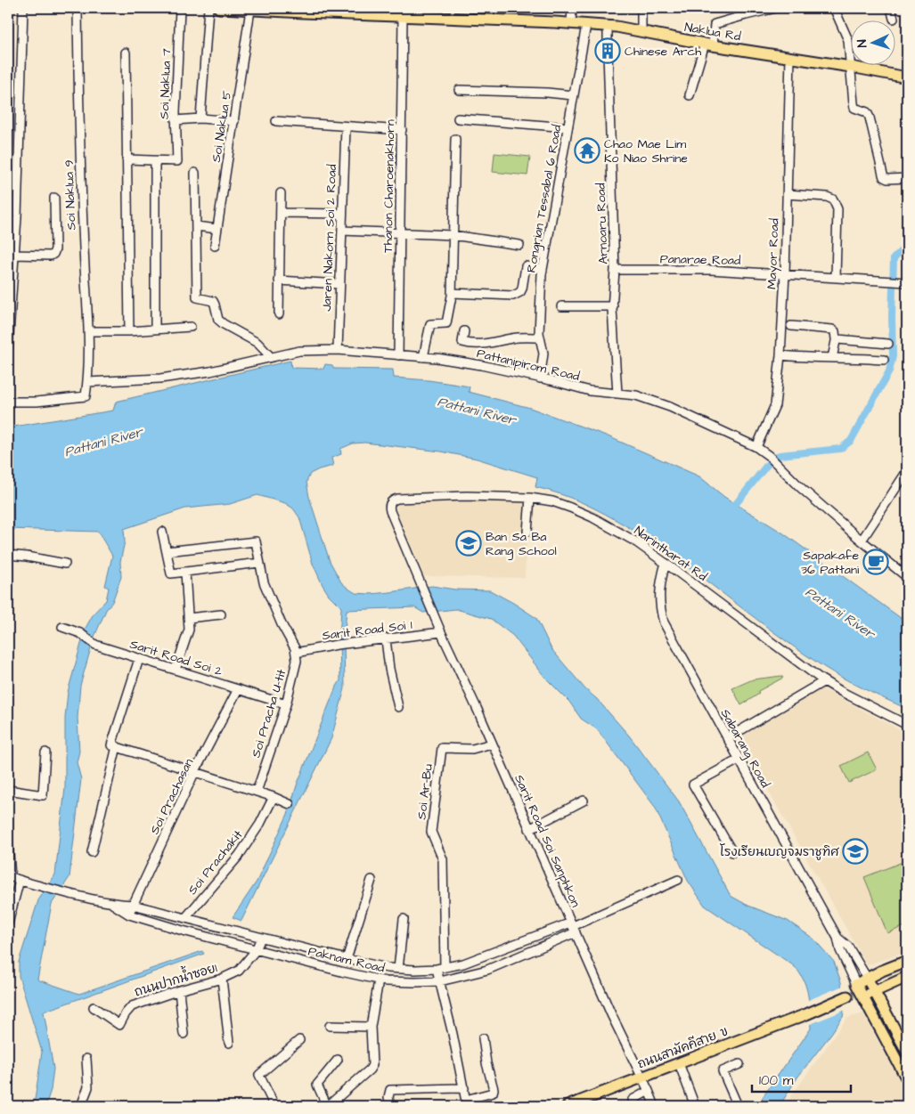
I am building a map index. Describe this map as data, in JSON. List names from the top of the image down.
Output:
{
  "streets": {
    "main road": ["Naklua Rd", "ถนนสามัคคีสาย ข"],
    "street": [
      "Soi Naklua 7",
      "Soi Naklua 5",
      "Thanon Charoenakhorn",
      "Soi Naklua 9",
      "Rongrian Tessabal 6 Road",
      "Arnoaru Road",
      "Jaren Nakorn Soi 2 Road",
      "Mayor Road",
      "Panarae Road",
      "Pattanipirom Road",
      "Narintharat Rd",
      "Sarit Road Soi 1",
      "Sarit Road Soi 2",
      "Soi Pracha U-tit",
      "Sabarang Road",
      "Soi Ar-Bu",
      "Soi Prachasan",
      "Sarit Road Soi Sanphkon",
      "Soi Prachakit",
      "Paknam Road",
      "ถนนปากนำ้ซอย1"
    ]
  },
  "crossings": [
    ["Naklua Rd", "Soi Naklua 5"],
    ["Naklua Rd", "Thanon Charoenakhorn"],
    ["Naklua Rd", "Rongrian Tessabal 6 Road"],
    ["Naklua Rd", "Arnoaru Road"],
    ["Naklua Rd", "Mayor Road"],
    ["Thanon Charoenakhorn", "Pattanipirom Road"],
    ["Soi Naklua 9", "Pattanipirom Road"],
    ["Rongrian Tessabal 6 Road", "Pattanipirom Road"],
    ["Arnoaru Road", "Panarae Road"],
    ["Arnoaru Road", "Pattanipirom Road"],
    ["Jaren Nakorn Soi 2 Road", "Pattanipirom Road"],
    ["Mayor Road", "Panarae Road"],
    ["Mayor Road", "Pattanipirom Road"],
    ["Narintharat Rd", "Sabarang Road"],
    ["Narintharat Rd", "Sarit Road Soi Sanphkon"],
    ["Sarit Road Soi 1", "Soi Pracha U-tit"],
    ["Sarit Road Soi 1", "Sarit Road Soi Sanphkon"],
    ["Sarit Road Soi 2", "Soi Pracha U-tit"],
    ["Sarit Road Soi 2", "Soi Prachasan"],
    ["Soi Ar-Bu", "Sarit Road Soi Sanphkon"],
    ["Soi Ar-Bu", "Paknam Road"],
    ["Soi Prachasan", "Paknam Road"],
    ["Sarit Road Soi Sanphkon", "Paknam Road"],
    ["Sarit Road Soi Sanphkon", "ถนนสามัคคีสาย ข"],
    ["Soi Prachakit", "Paknam Road"],
    ["Paknam Road", "ถนนปากนำ้ซอย1"]
  ],
  "water": ["Pattani River"],
  "places": {
    "building": ["Chinese Arch"],
    "temple": ["Chao Mae Lim Ko Niao Shrine"],
    "school or university": ["Ban Sa Ba Rang School", "โรงเรียนเบญจมราชูทิศ"],
    "cafe": ["Sapakafe 36 Pattani"]
  },
  "scale_bar": "100 m",
  "north": "left"
}
